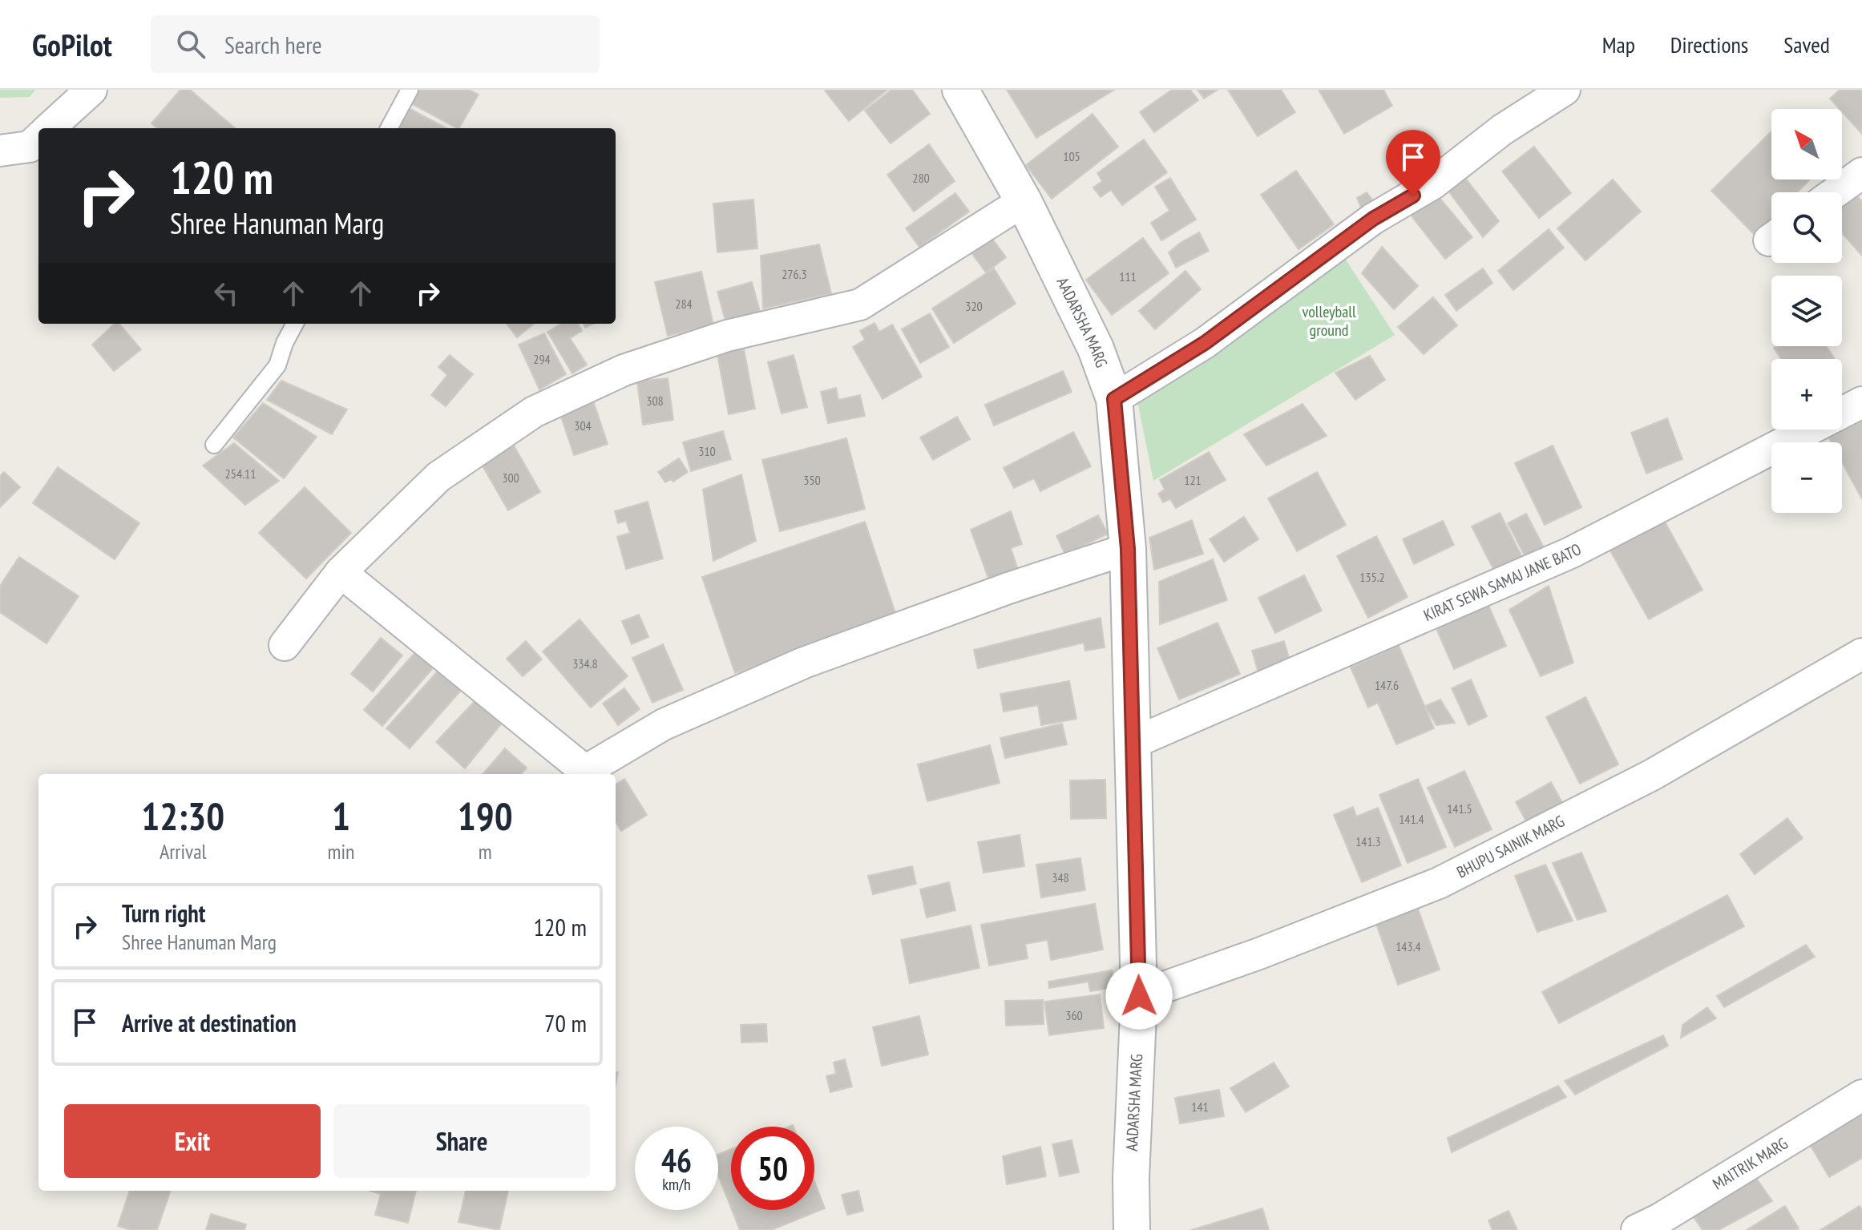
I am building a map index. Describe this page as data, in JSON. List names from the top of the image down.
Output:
{
  "streets": {
    "main road": ["AADARSHA MARG"],
    "street": ["KIRAT SEWA SAMAJ JANE BATO", "BHUPU SAINIK MARG", "MAITRIK MARG"]
  },
  "crossings": [
    ["AADARSHA MARG", "KIRAT SEWA SAMAJ JANE BATO"],
    ["AADARSHA MARG", "BHUPU SAINIK MARG"]
  ],
  "parks": ["volleyball ground"],
  "house_numbers": [
    "105",
    "280",
    "276.3",
    "111",
    "284",
    "320",
    "294",
    "308",
    "304",
    "310",
    "254.11",
    "300",
    "350",
    "121",
    "135.2",
    "334.8",
    "147.6",
    "141.5",
    "141.4",
    "141.3",
    "348",
    "143.4",
    "360",
    "141"
  ],
  "north": "top left",
  "page": {
    "header": "GoPilot",
    "search": "Search here",
    "nav": ["Map", "Directions", "Saved"],
    "map_buttons": ["+", "−"],
    "turn": ["120 m", "Shree Hanuman Marg"],
    "eta": [
      "12:30",
      "Arrival",
      "1",
      "min",
      "190",
      "m"
    ],
    "list": [
      {
        "name": "Turn right",
        "note": "Shree Hanuman Marg",
        "value": "120 m"
      },
      {
        "name": "Arrive at destination",
        "value": "70 m"
      }
    ],
    "buttons": ["Exit", "Share"],
    "speed": "46 km/h",
    "limit": "50"
  }
}
